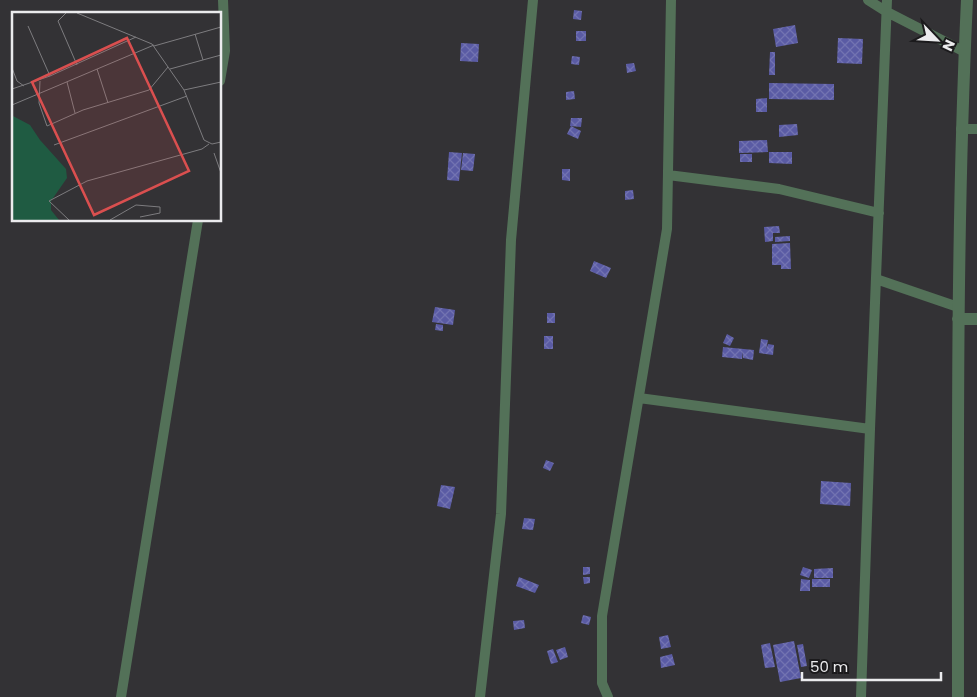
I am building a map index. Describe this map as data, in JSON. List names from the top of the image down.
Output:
{
  "scale_bar": "50 m",
  "north": "bottom right"
}
